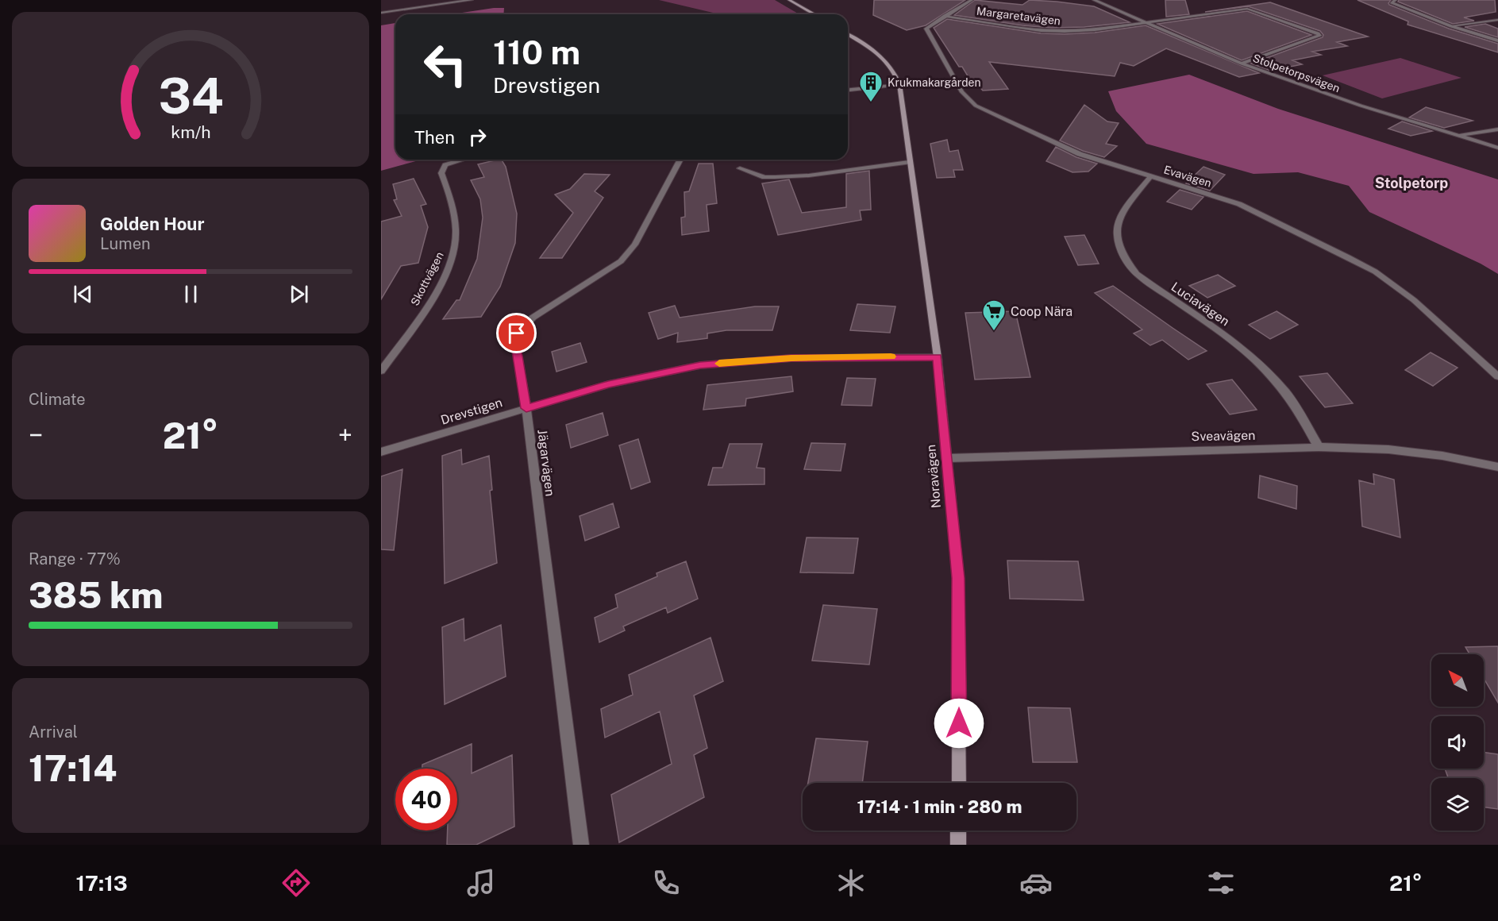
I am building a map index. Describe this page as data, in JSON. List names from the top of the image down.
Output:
{
  "streets": {
    "street": [
      "Margaretavägen",
      "Stolpetorpsvägen",
      "Evavägen",
      "Skottvägen",
      "Luciavägen",
      "Drevstigen",
      "Sveavägen",
      "Jägarvägen",
      "Noravägen"
    ]
  },
  "crossings": [
    ["Margaretavägen", "Stolpetorpsvägen"],
    ["Margaretavägen", "Evavägen"],
    ["Evavägen", "Luciavägen"],
    ["Luciavägen", "Sveavägen"],
    ["Drevstigen", "Jägarvägen"],
    ["Drevstigen", "Noravägen"],
    ["Sveavägen", "Noravägen"]
  ],
  "districts": ["Stolpetorp"],
  "places": {
    "building": ["Krukmakargården"],
    "supermarket": ["Coop Nära"]
  },
  "north": "top left",
  "page": {
    "turn": ["110 m", "Drevstigen"],
    "then": "Then",
    "song": ["Golden Hour", "Lumen"],
    "tile": [
      "Climate",
      ["Range · 77%", "385 km"],
      ["Arrival", "17:14"]
    ],
    "heat": ["−", "21°", "+"],
    "limit": "40",
    "trip": "17:14 · 1 min · 280 m",
    "tabs": ["17:13", "21°"],
    "gauge": ["34", "km/h"]
  }
}
